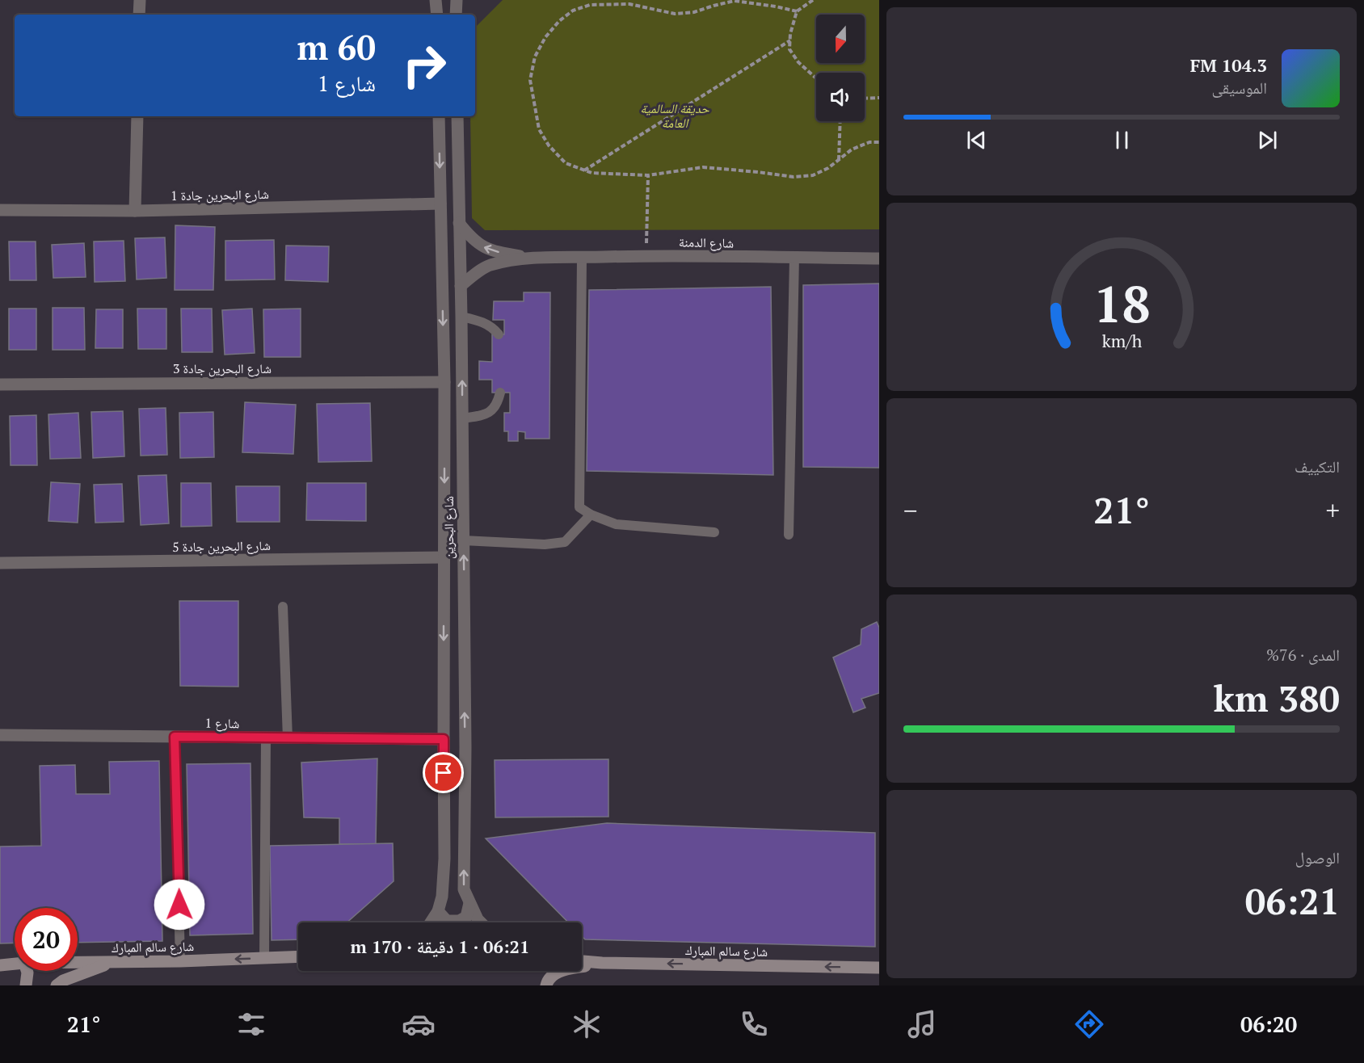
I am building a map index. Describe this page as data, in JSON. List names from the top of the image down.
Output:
{
  "streets": {
    "main road": ["شارع سالم المبارك"],
    "street": [
      "شارع البحرين جادة 1",
      "شارع الدمنة",
      "شارع البحرين جادة 3",
      "شارع البحرين",
      "شارع البحرين جادة 5",
      "شارع 1"
    ]
  },
  "crossings": [
    ["شارع البحرين جادة 1", "شارع البحرين"],
    ["شارع الدمنة", "شارع البحرين"],
    ["شارع البحرين جادة 3", "شارع البحرين"],
    ["شارع البحرين", "شارع البحرين جادة 5"],
    ["شارع البحرين", "شارع 1"]
  ],
  "one_way": ["شارع سالم المبارك"],
  "parks": ["حديقة السالمية العامة"],
  "north": "bottom",
  "page": {
    "turn": ["60 m", "شارع 1"],
    "song": ["104.3 FM", "الموسيقى"],
    "tile": [
      "التكييف",
      ["المدى · 76%", "380 km"],
      ["الوصول", "06:21"]
    ],
    "heat": ["−", "21°", "+"],
    "limit": "20",
    "trip": "06:21 · 1 دقيقة · 170 m",
    "tabs": ["06:20", "21°"],
    "gauge": ["18", "km/h"]
  }
}
